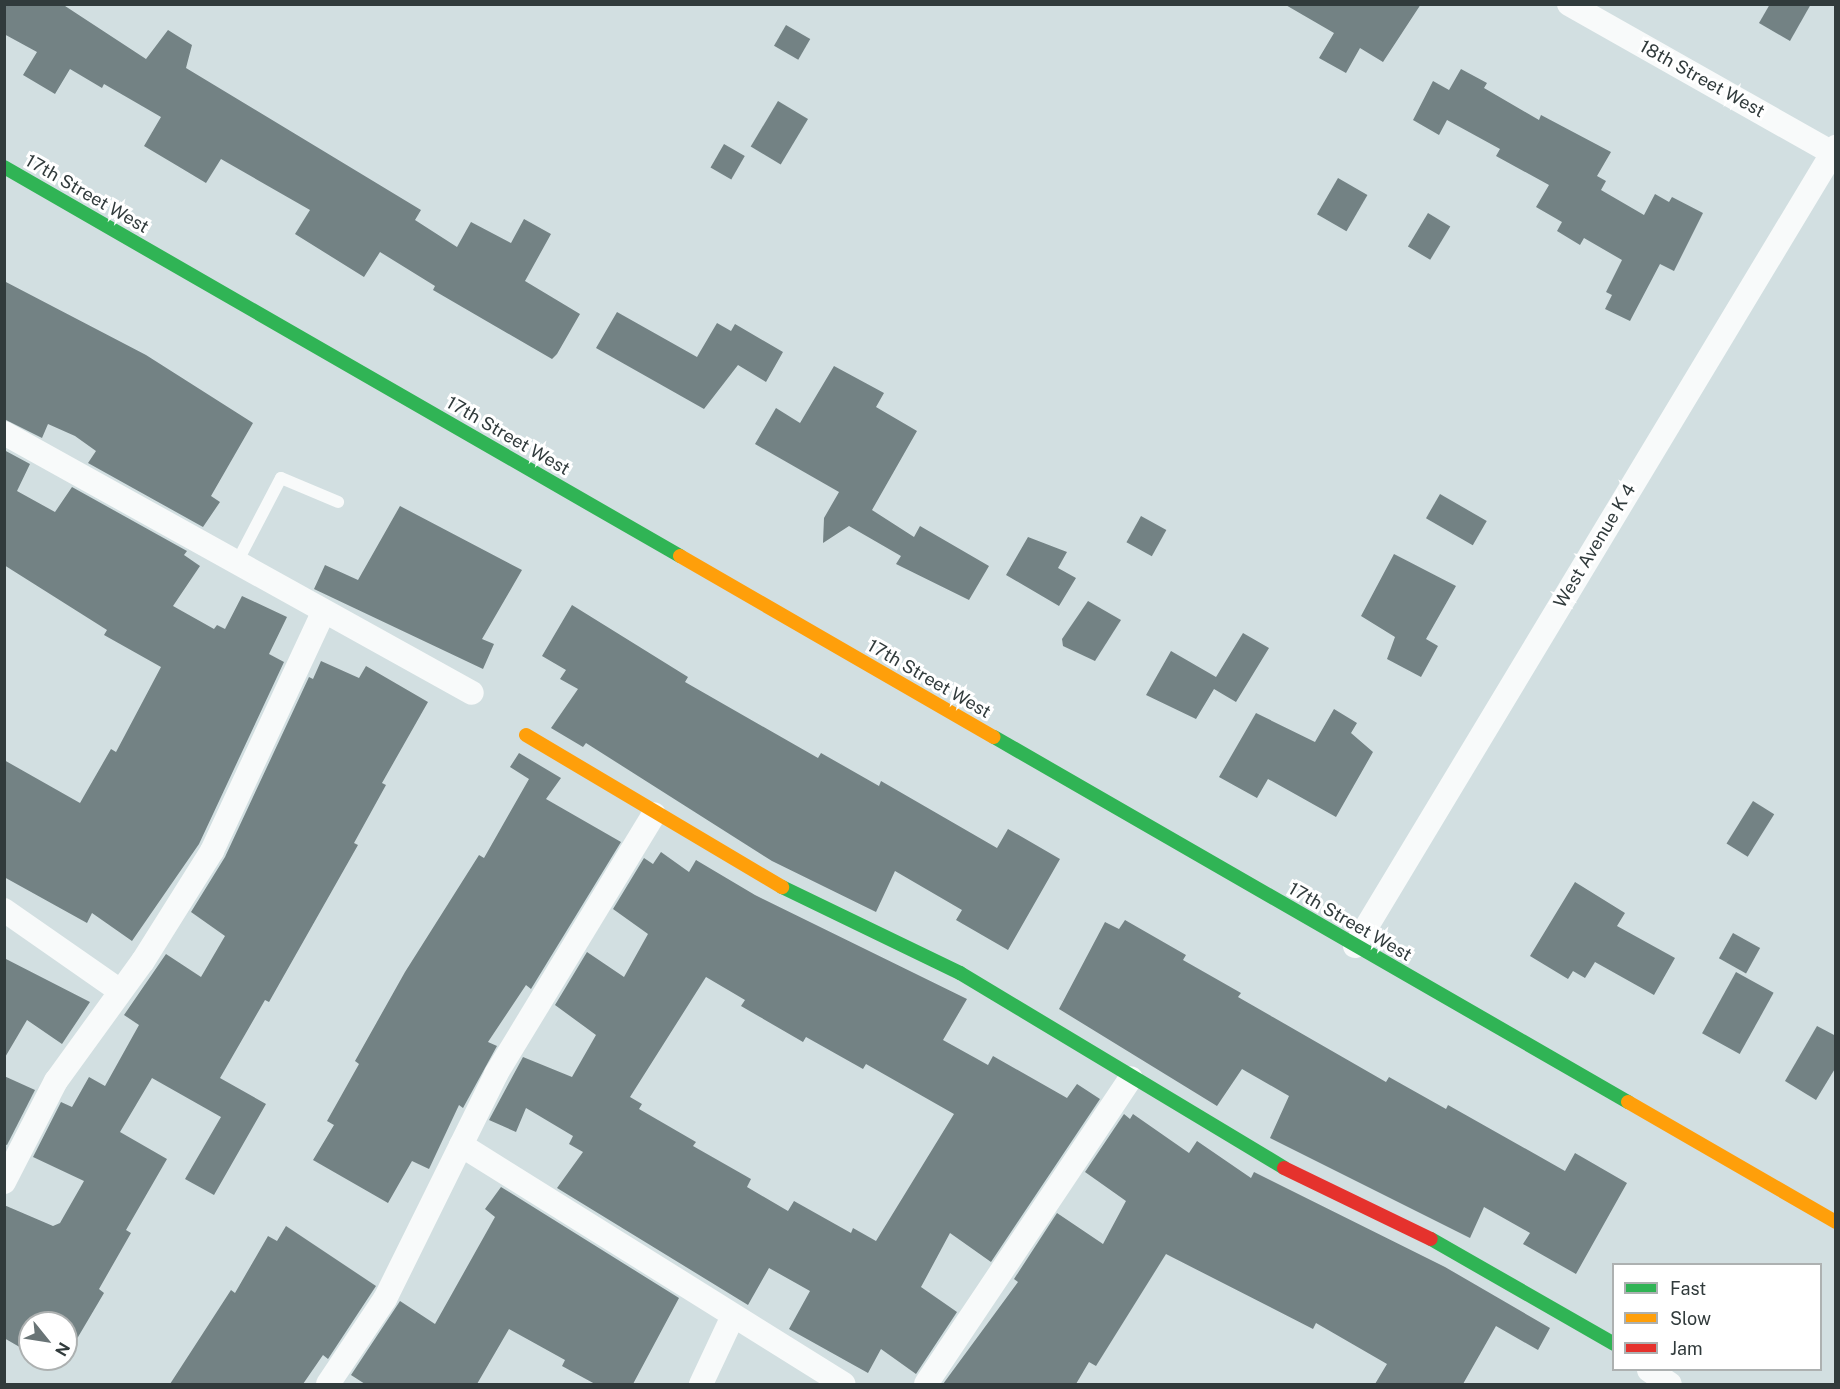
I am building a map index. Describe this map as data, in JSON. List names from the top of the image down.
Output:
{
  "streets": {
    "street": ["18th Street West", "17th Street West", "West Avenue K 4"]
  },
  "crossings": [
    ["18th Street West", "West Avenue K 4"],
    ["17th Street West", "West Avenue K 4"]
  ],
  "legend": ["Fast", "Slow", "Jam"],
  "north": "bottom right"
}
